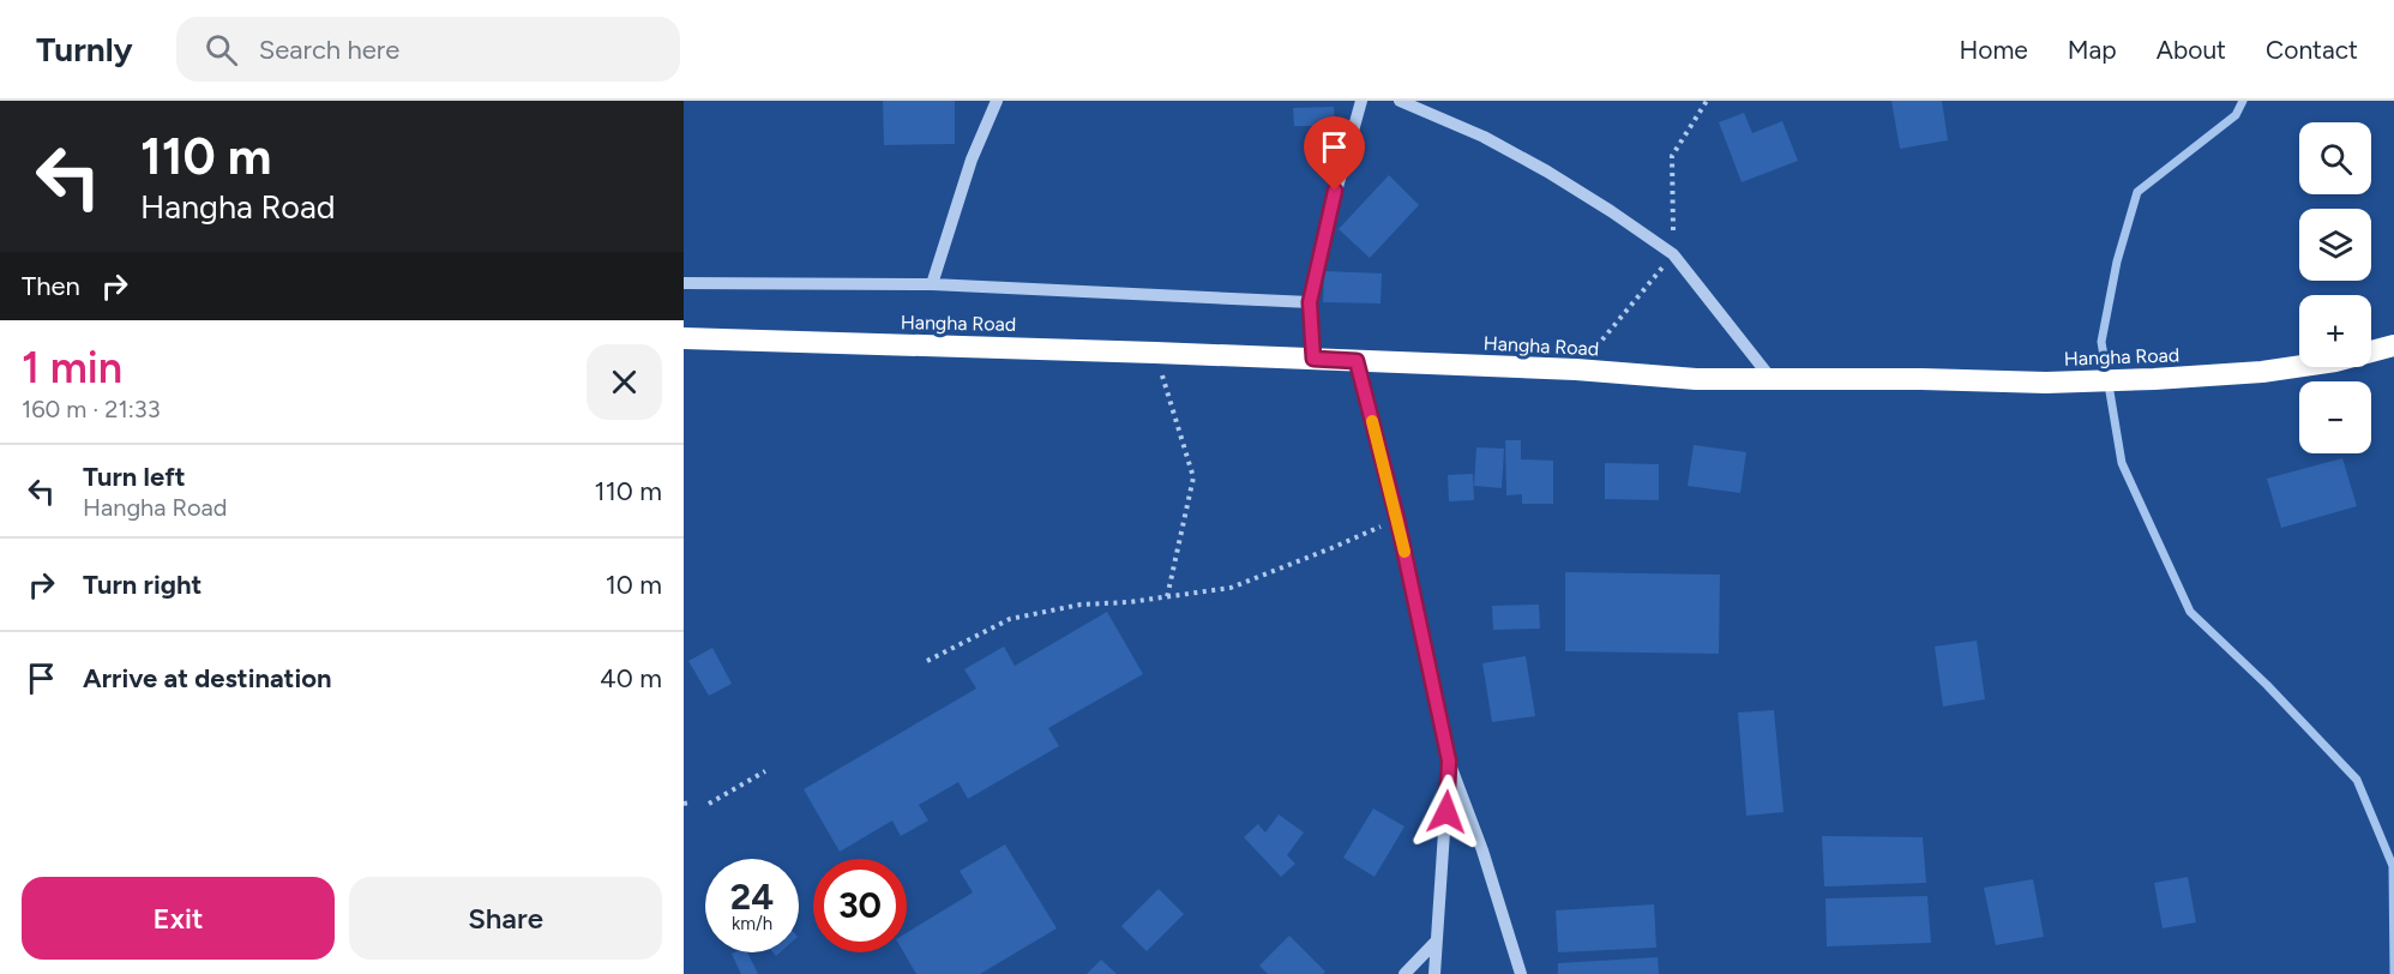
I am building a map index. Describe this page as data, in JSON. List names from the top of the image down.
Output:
{
  "streets": {
    "highway": ["Hangha Road"]
  },
  "page": {
    "header": "Turnly",
    "search": "Search here",
    "nav": [
      "Home",
      "Map",
      "About",
      "Contact"
    ],
    "turn": ["110 m", "Hangha Road"],
    "map_buttons": ["+", "−"],
    "then": "Then",
    "heading": ["1 min", "160 m · 21:33"],
    "list": [
      {
        "name": "Turn left",
        "note": "Hangha Road",
        "value": "110 m"
      },
      {
        "name": "Turn right",
        "value": "10 m"
      },
      {
        "name": "Arrive at destination",
        "value": "40 m"
      }
    ],
    "speed": "24 km/h",
    "limit": "30",
    "buttons": ["Exit", "Share"]
  }
}
